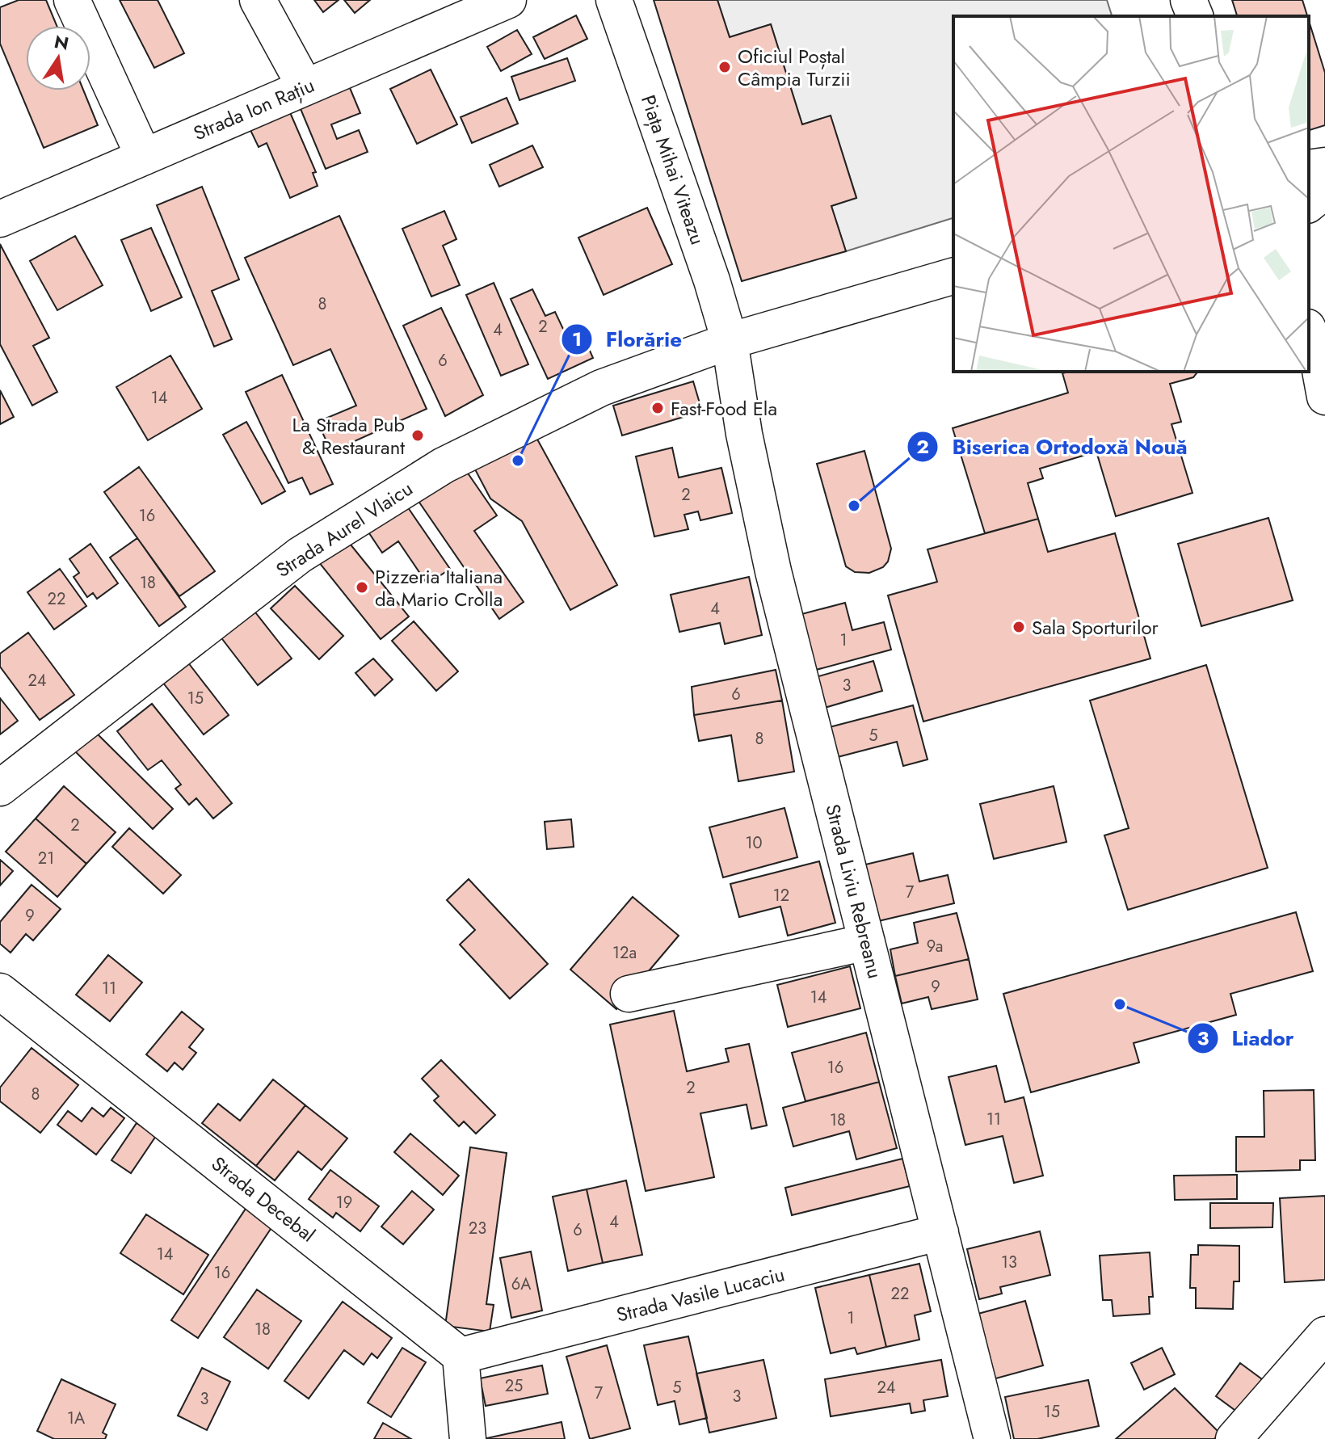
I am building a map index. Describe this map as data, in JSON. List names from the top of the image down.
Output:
{
  "streets": {
    "street": [
      "Strada Ion Rațiu",
      "Piața Mihai Viteazu",
      "Strada Aurel Vlaicu",
      "Strada Liviu Rebreanu",
      "Strada Decebal",
      "Strada Vasile Lucaciu"
    ]
  },
  "crossings": [
    ["Piața Mihai Viteazu", "Strada Aurel Vlaicu"],
    ["Piața Mihai Viteazu", "Strada Liviu Rebreanu"],
    ["Strada Aurel Vlaicu", "Strada Liviu Rebreanu"],
    ["Strada Liviu Rebreanu", "Strada Vasile Lucaciu"],
    ["Strada Decebal", "Strada Vasile Lucaciu"]
  ],
  "places": [
    "Oficiul Poștal Câmpia Turzii",
    "Fast-Food Ela",
    "La Strada Pub & Restaurant",
    "Florărie",
    "Biserica Ortodoxă Nouă",
    "Pizzeria Italiana da Mario Crolla",
    "Sala Sporturilor",
    "Liador"
  ],
  "house_numbers": [
    "8",
    "2",
    "4",
    "6",
    "14",
    "2",
    "16",
    "18",
    "22",
    "4",
    "1",
    "24",
    "3",
    "6",
    "15",
    "5",
    "8",
    "2",
    "10",
    "21",
    "7",
    "12",
    "9",
    "9a",
    "12a",
    "9",
    "11",
    "14",
    "16",
    "2",
    "8",
    "11",
    "18",
    "19",
    "4",
    "23",
    "6",
    "14",
    "13",
    "16",
    "6A",
    "22",
    "1",
    "18",
    "25",
    "5",
    "24",
    "7",
    "3",
    "3",
    "15",
    "1A"
  ],
  "north": "top"
}
